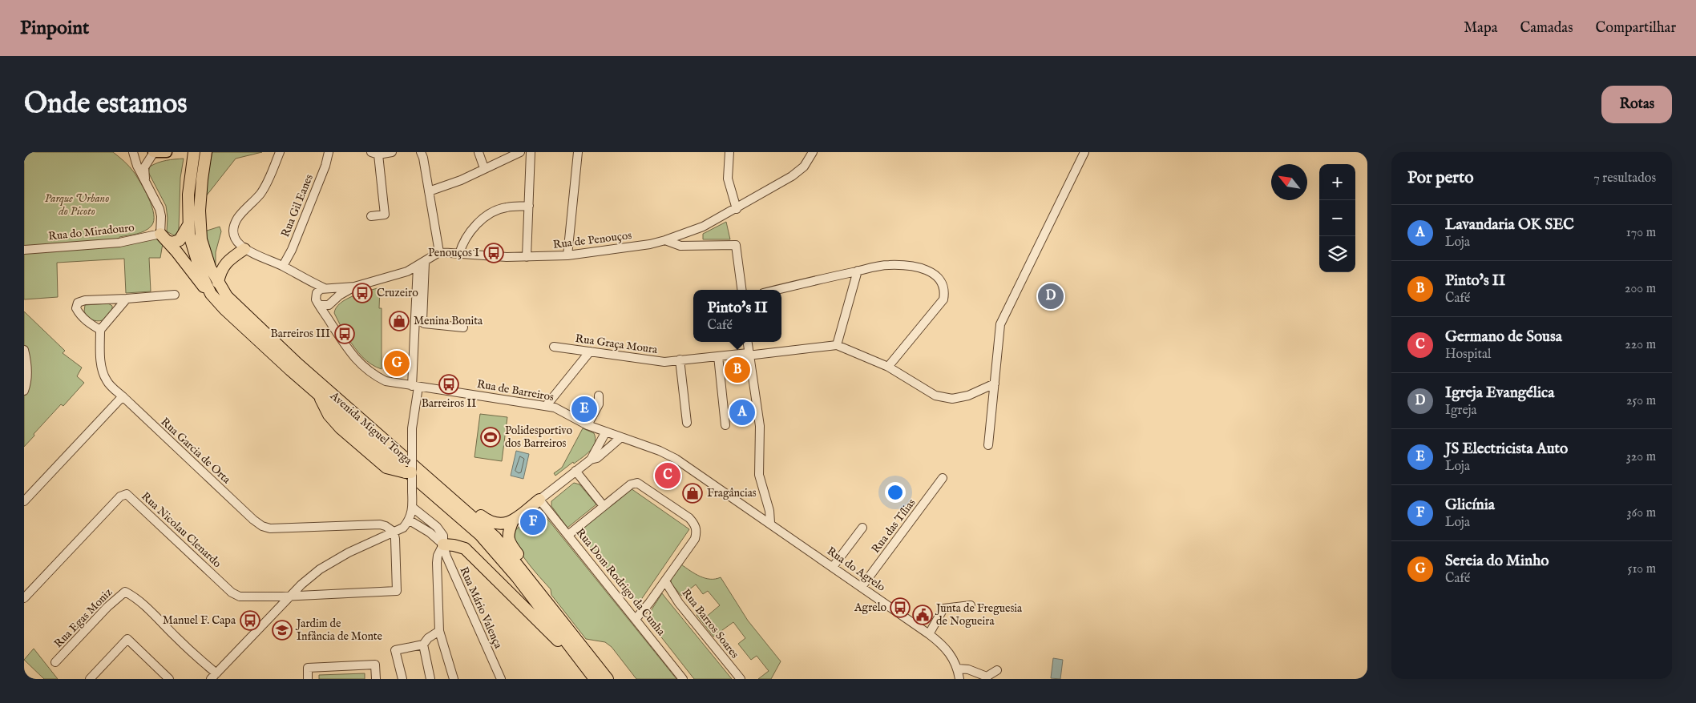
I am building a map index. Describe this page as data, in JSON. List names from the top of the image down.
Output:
{
  "streets": {
    "highway": ["Avenida Miguel Torga"],
    "street": [
      "Rua Gil Eanes",
      "Rua do Miradouro",
      "Rua de Penouços",
      "Rua Graça Moura",
      "Rua de Barreiros",
      "Rua Garcia de Orta",
      "Rua das Tílias",
      "Rua Nicolau Clenardo",
      "Rua do Agrelo",
      "Rua Dom Rodrigo da Cunha",
      "Rua Mário Valença",
      "Rua Egas Moniz",
      "Rua Barros Soares"
    ]
  },
  "crossings": [
    ["Rua de Barreiros", "Rua do Agrelo"],
    ["Rua das Tílias", "Rua do Agrelo"]
  ],
  "parks": ["Parque Urbano do Picoto"],
  "places": {
    "bus stop": [
      "Penouços I",
      "Cruzeiro",
      "Barreiros III",
      "Barreiros II",
      "Agrelo",
      "Manuel F. Capa"
    ],
    "shop": ["Menina Bonita", "Fragâncias"],
    "sports": ["Polidesportivo dos Barreiros"],
    "public building": ["Junta de Freguesia de Nogueira"],
    "school or university": ["Jardim de Infância de Monte"]
  },
  "north": "top left",
  "page": {
    "header": "Pinpoint",
    "nav": ["Mapa", "Camadas", "Compartilhar"],
    "buttons": "Rotas",
    "title": "Onde estamos",
    "heading": ["Por perto", "7 resultados"],
    "map_buttons": ["+", "−"],
    "list": [
      {
        "mark": "A",
        "name": "Lavandaria OK SEC",
        "note": "Loja",
        "value": "170 m"
      },
      {
        "mark": "B",
        "name": "Pinto's II",
        "note": "Café",
        "value": "200 m"
      },
      {
        "mark": "C",
        "name": "Germano de Sousa",
        "note": "Hospital",
        "value": "220 m"
      },
      {
        "mark": "D",
        "name": "Igreja Evangélica",
        "note": "Igreja",
        "value": "250 m"
      },
      {
        "mark": "E",
        "name": "JS Electricista Auto",
        "note": "Loja",
        "value": "320 m"
      },
      {
        "mark": "F",
        "name": "Glicínia",
        "note": "Loja",
        "value": "360 m"
      },
      {
        "mark": "G",
        "name": "Sereia do Minho",
        "note": "Café",
        "value": "510 m"
      }
    ],
    "pins": [
      "D",
      "G",
      "B",
      "E",
      "A",
      "C",
      "F"
    ],
    "popup": ["Pinto's II", "Café"]
  }
}
